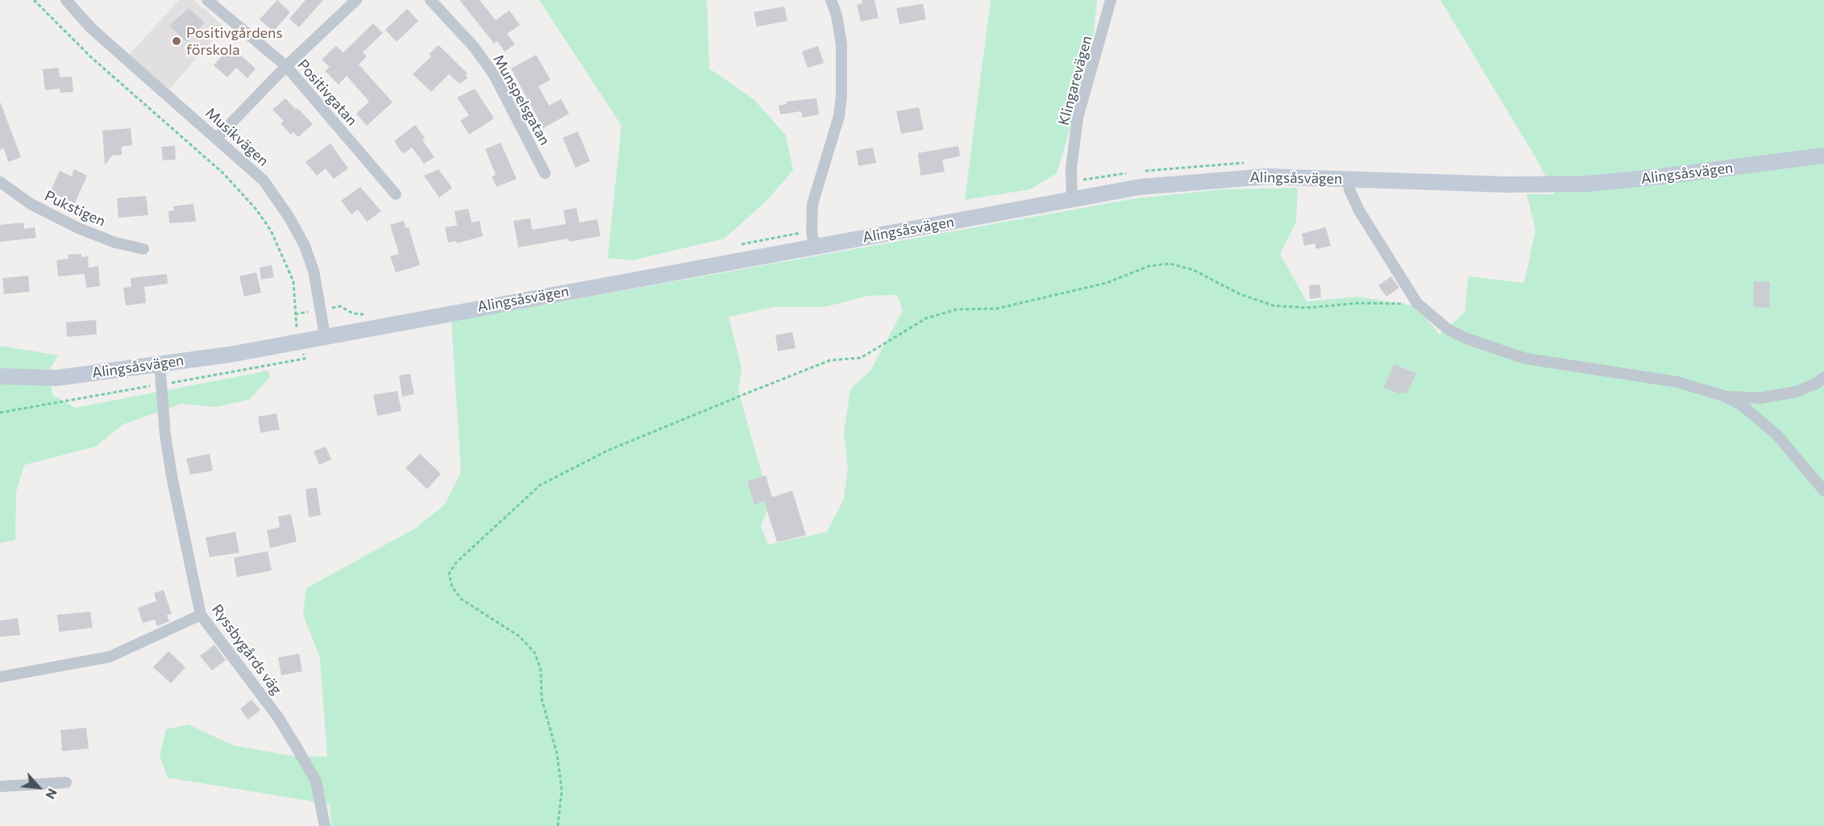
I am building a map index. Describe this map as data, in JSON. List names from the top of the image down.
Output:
{
  "streets": {
    "main road": ["Alingsåsvägen"],
    "street": [
      "Klingarevägen",
      "Positivgatan",
      "Munspelsgatan",
      "Musikvägen",
      "Pukstigen",
      "Ryssbygårds väg"
    ]
  },
  "crossings": [
    ["Klingarevägen", "Alingsåsvägen"],
    ["Musikvägen", "Alingsåsvägen"],
    ["Alingsåsvägen", "Ryssbygårds väg"]
  ],
  "places": ["Positivgårdens förskola"],
  "north": "bottom right"
}
